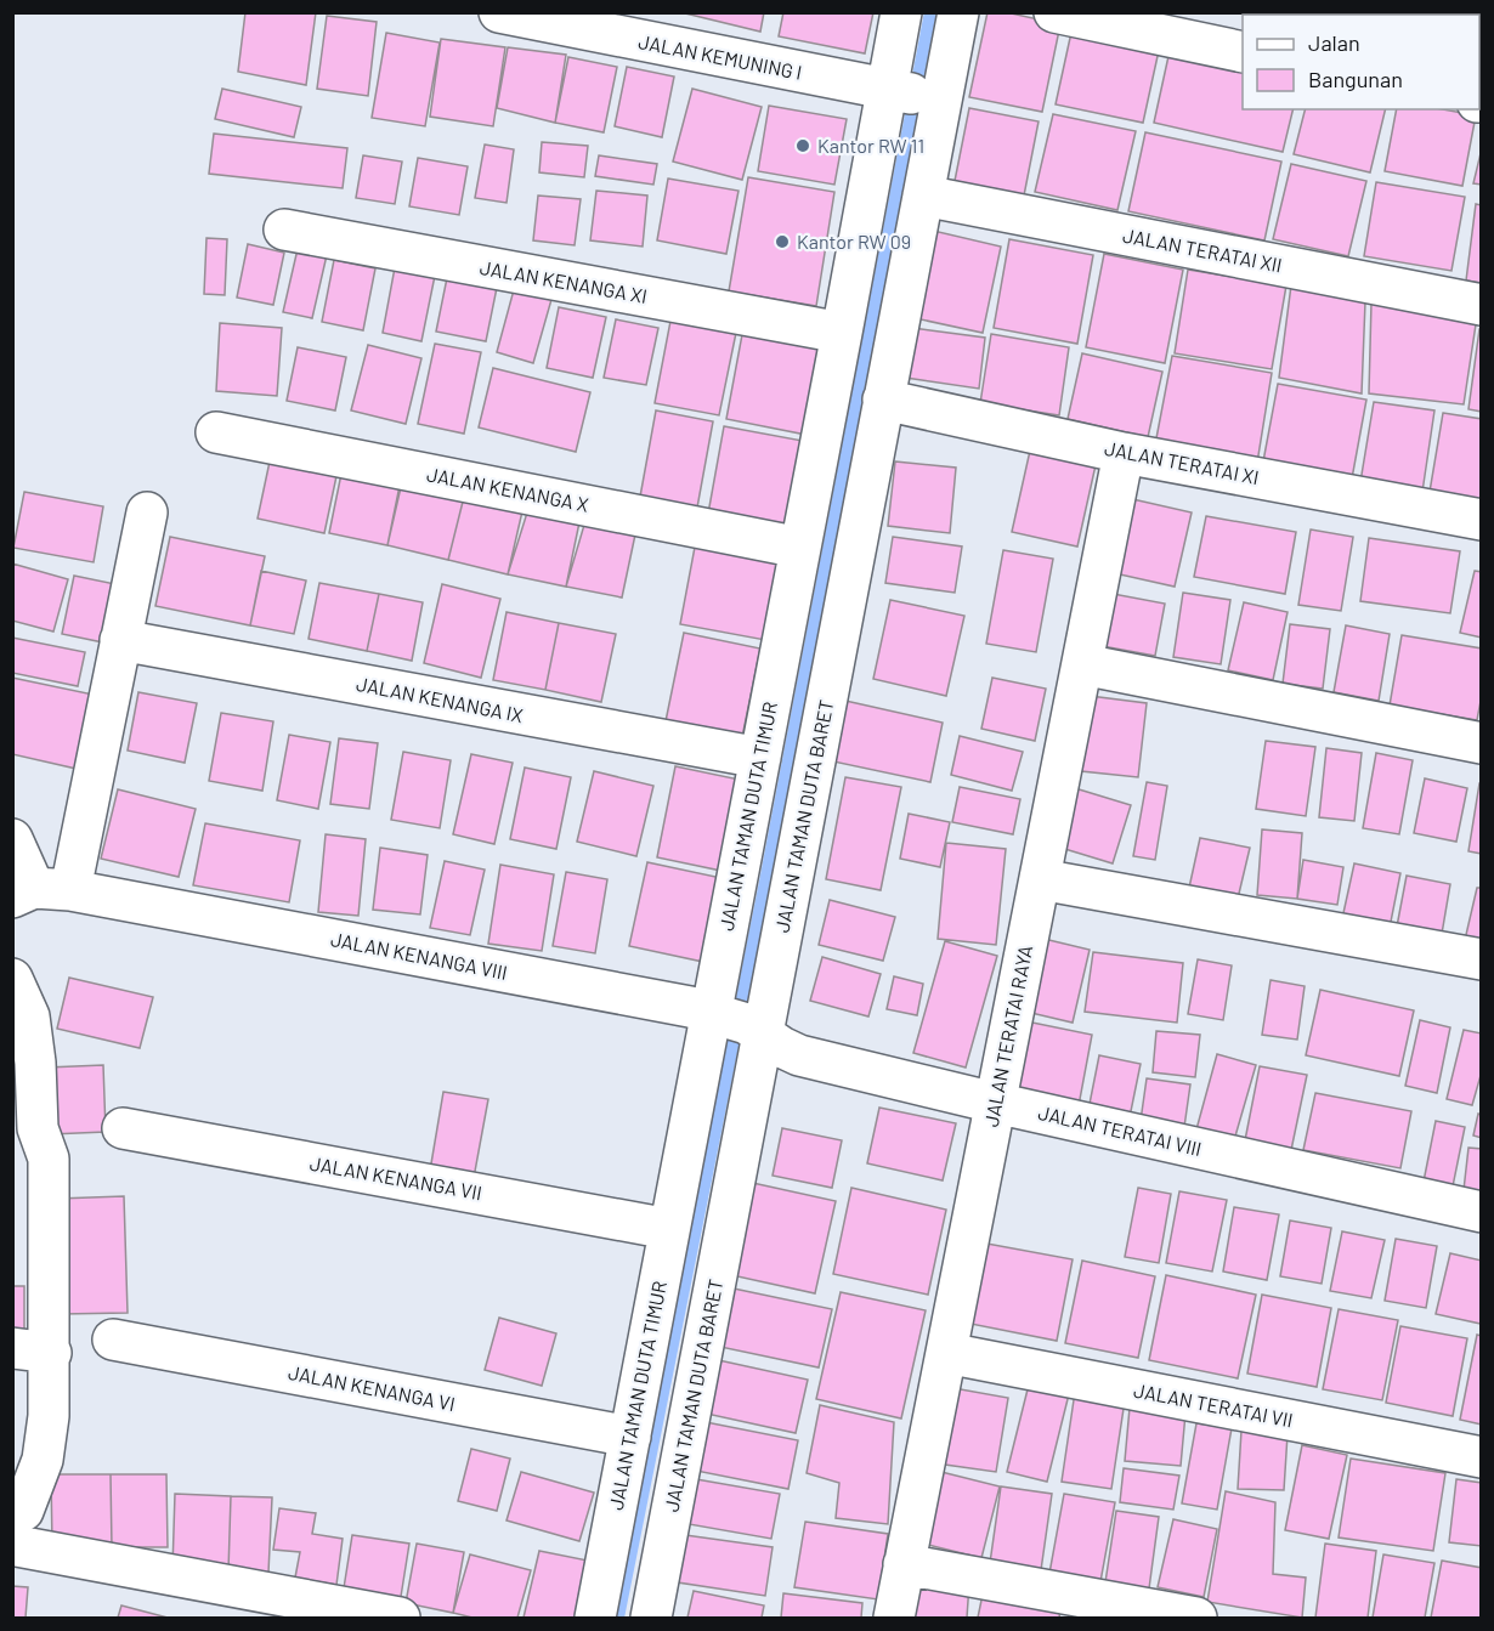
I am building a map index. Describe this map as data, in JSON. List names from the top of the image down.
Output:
{
  "streets": {
    "street": [
      "JALAN KEMUNING I",
      "JALAN TERATAI XII",
      "JALAN KENANGA XI",
      "JALAN TERATAI XI",
      "JALAN KENANGA X",
      "JALAN KENANGA IX",
      "JALAN TAMAN DUTA TIMUR",
      "JALAN TAMAN DUTA BARET",
      "JALAN KENANGA VIII",
      "JALAN TERATAI RAYA",
      "JALAN TERATAI VIII",
      "JALAN KENANGA VII",
      "JALAN KENANGA VI",
      "JALAN TERATAI VII"
    ]
  },
  "crossings": [
    ["JALAN KEMUNING I", "JALAN TAMAN DUTA TIMUR"],
    ["JALAN KEMUNING I", "JALAN TAMAN DUTA BARET"],
    ["JALAN TERATAI XII", "JALAN TAMAN DUTA BARET"],
    ["JALAN KENANGA XI", "JALAN TAMAN DUTA TIMUR"],
    ["JALAN TERATAI XI", "JALAN TAMAN DUTA BARET"],
    ["JALAN TERATAI XI", "JALAN TERATAI RAYA"],
    ["JALAN KENANGA X", "JALAN TAMAN DUTA TIMUR"],
    ["JALAN KENANGA IX", "JALAN TAMAN DUTA TIMUR"],
    ["JALAN TAMAN DUTA TIMUR", "JALAN TAMAN DUTA BARET"],
    ["JALAN TAMAN DUTA TIMUR", "JALAN KENANGA VIII"],
    ["JALAN TAMAN DUTA TIMUR", "JALAN TERATAI VIII"],
    ["JALAN TAMAN DUTA TIMUR", "JALAN KENANGA VII"],
    ["JALAN TAMAN DUTA TIMUR", "JALAN KENANGA VI"],
    ["JALAN TAMAN DUTA BARET", "JALAN KENANGA VIII"],
    ["JALAN TAMAN DUTA BARET", "JALAN TERATAI VIII"],
    ["JALAN KENANGA VIII", "JALAN TERATAI VIII"],
    ["JALAN TERATAI RAYA", "JALAN TERATAI VIII"],
    ["JALAN TERATAI RAYA", "JALAN TERATAI VII"]
  ],
  "places": ["Kantor RW 11", "Kantor RW 09"],
  "legend": ["Jalan", "Bangunan"]
}
